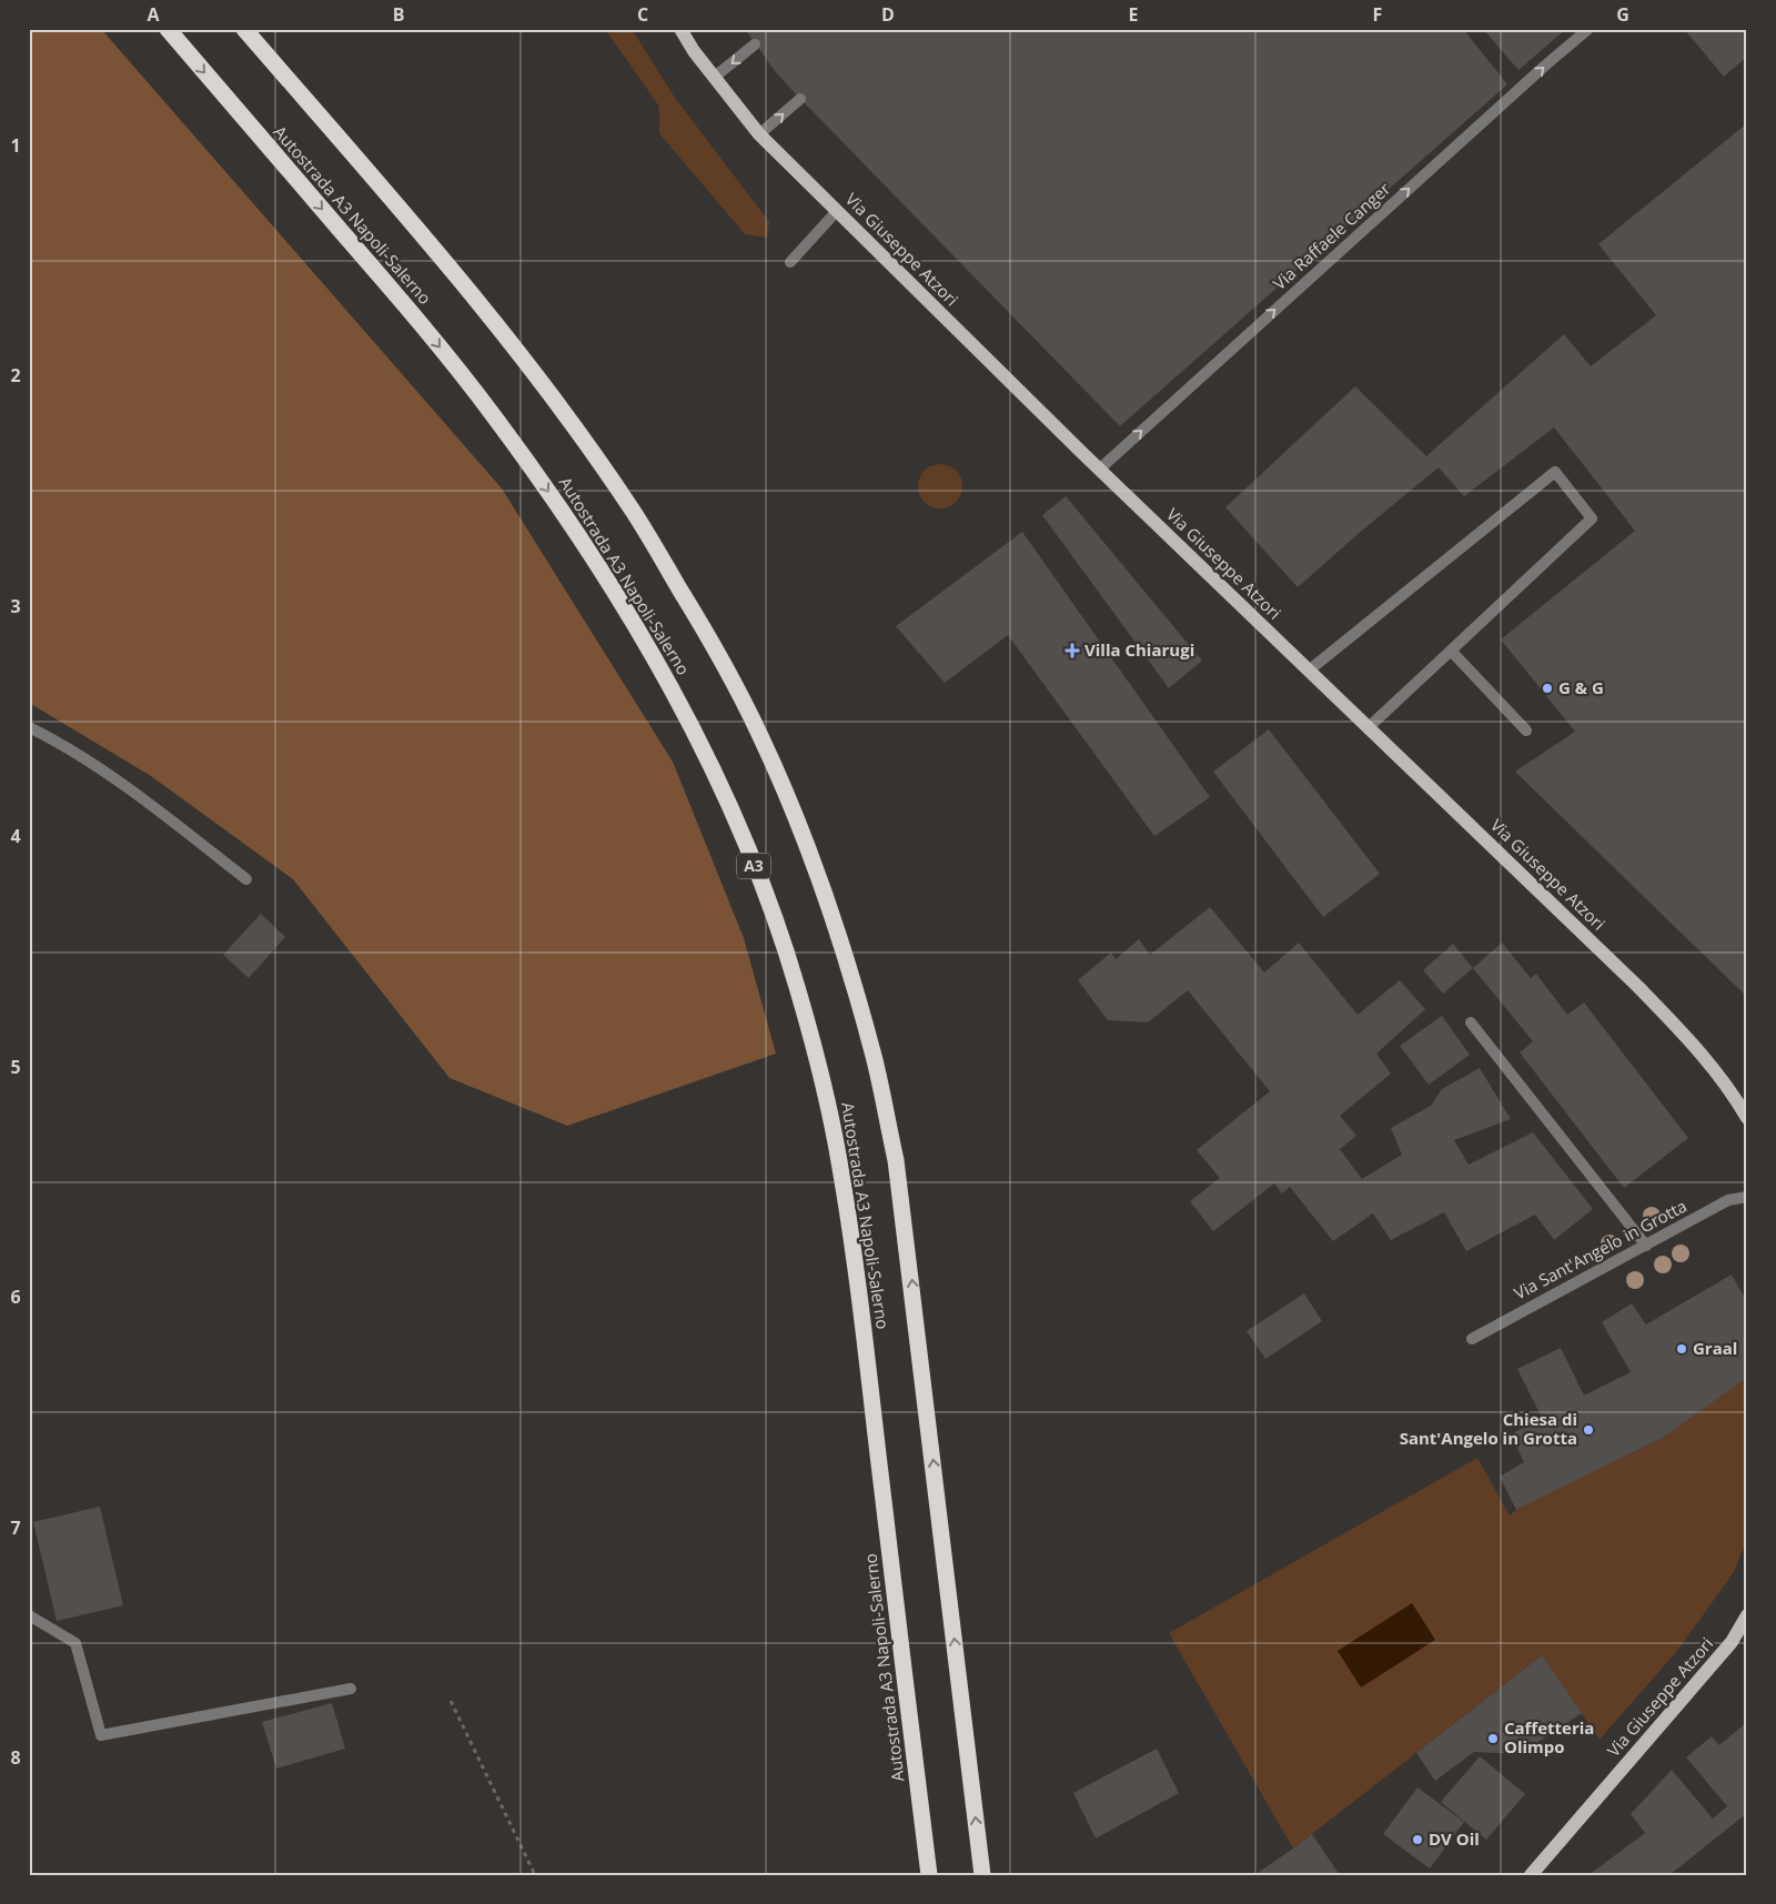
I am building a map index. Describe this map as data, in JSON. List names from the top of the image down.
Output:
{
  "streets": {
    "highway": ["Autostrada A3 Napoli-Salerno", "A3"],
    "main road": ["Via Giuseppe Atzori"],
    "street": ["Via Raffaele Canger", "Via Sant'Angelo in Grotta"]
  },
  "crossings": [
    ["Via Raffaele Canger", "Via Giuseppe Atzori"]
  ],
  "one_way": ["Via Raffaele Canger"],
  "places": {
    "health": ["Villa Chiarugi"],
    "other": [
      "G & G",
      "Graal",
      "Chiesa di Sant'Angelo in Grotta",
      "Caffetteria Olimpo",
      "DV Oil"
    ]
  },
  "grid": {
    "columns": [
      "A",
      "B",
      "C",
      "D",
      "E",
      "F",
      "G"
    ],
    "rows": [
      "1",
      "2",
      "3",
      "4",
      "5",
      "6",
      "7",
      "8"
    ]
  }
}
